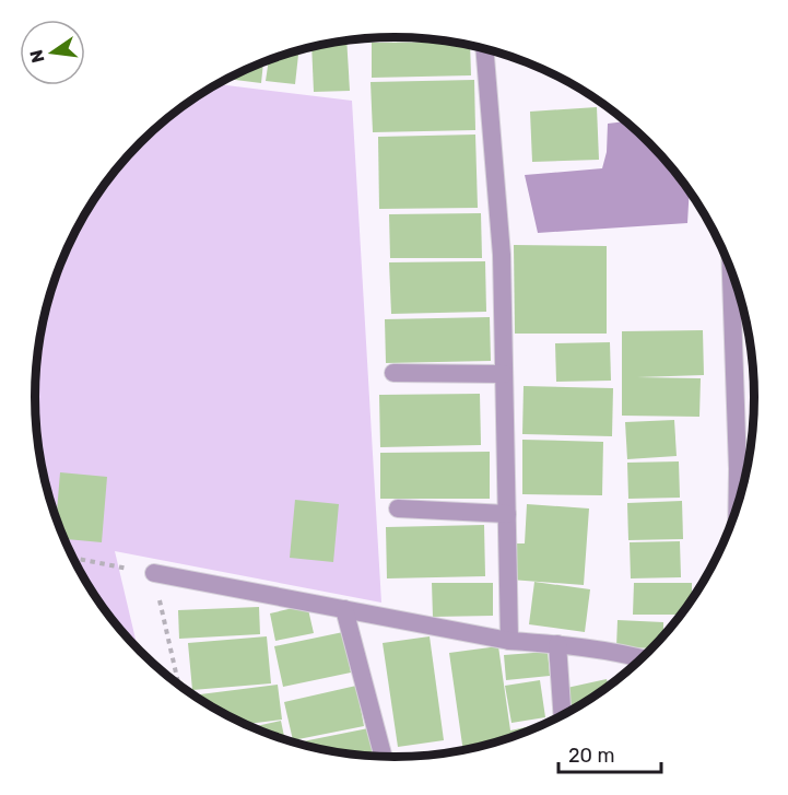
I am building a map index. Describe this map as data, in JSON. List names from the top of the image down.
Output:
{
  "scale_bar": "20 m",
  "north": "left"
}
